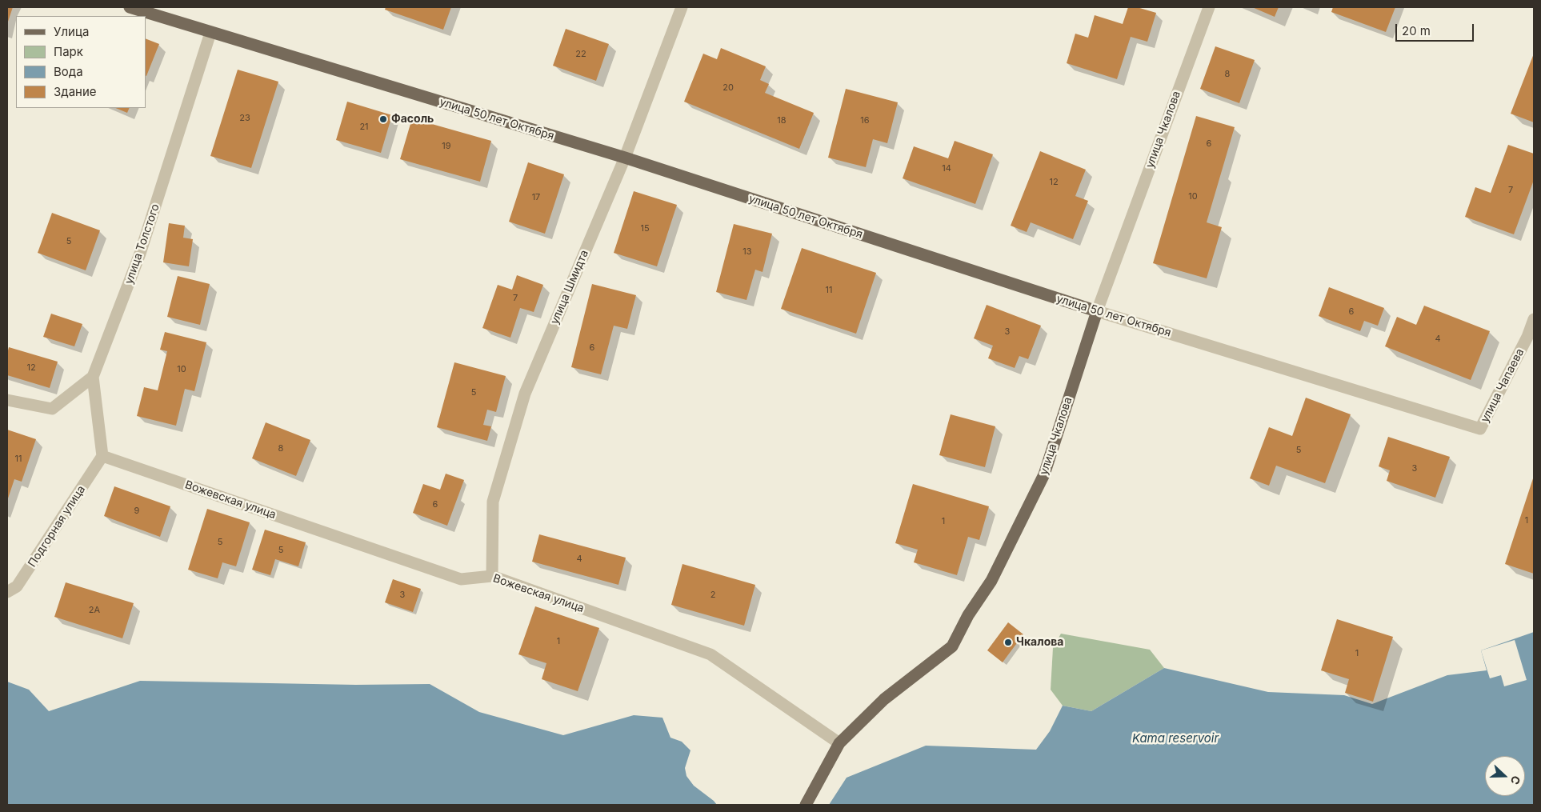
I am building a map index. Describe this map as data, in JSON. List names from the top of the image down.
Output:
{
  "streets": {
    "main road": ["улица 50 лет Октября", "улица Чкалова"],
    "street": [
      "улица Толстого",
      "улица Шмидта",
      "улица Чапаева",
      "Вожевская улица",
      "Подгорная улица"
    ]
  },
  "crossings": [
    ["улица 50 лет Октября", "улица Чкалова"],
    ["улица 50 лет Октября", "улица Толстого"],
    ["улица 50 лет Октября", "улица Шмидта"],
    ["улица 50 лет Октября", "улица Чапаева"],
    ["улица Чкалова", "Вожевская улица"],
    ["улица Толстого", "Вожевская улица"],
    ["улица Толстого", "Подгорная улица"],
    ["улица Шмидта", "Вожевская улица"],
    ["Вожевская улица", "Подгорная улица"]
  ],
  "water": ["Kama reservoir"],
  "places": ["Фасоль", "Чкалова"],
  "house_numbers": [
    "22",
    "8",
    "20",
    "23",
    "18",
    "16",
    "21",
    "6",
    "19",
    "14",
    "12",
    "7",
    "10",
    "17",
    "15",
    "5",
    "13",
    "11",
    "7",
    "6",
    "3",
    "4",
    "6",
    "12",
    "10",
    "5",
    "8",
    "5",
    "11",
    "3",
    "6",
    "9",
    "1",
    "1",
    "5",
    "5",
    "4",
    "3",
    "2",
    "2А",
    "1",
    "1"
  ],
  "legend": [
    "Улица",
    "Парк",
    "Вода",
    "Здание"
  ],
  "scale_bar": "20 m",
  "north": "right"
}
